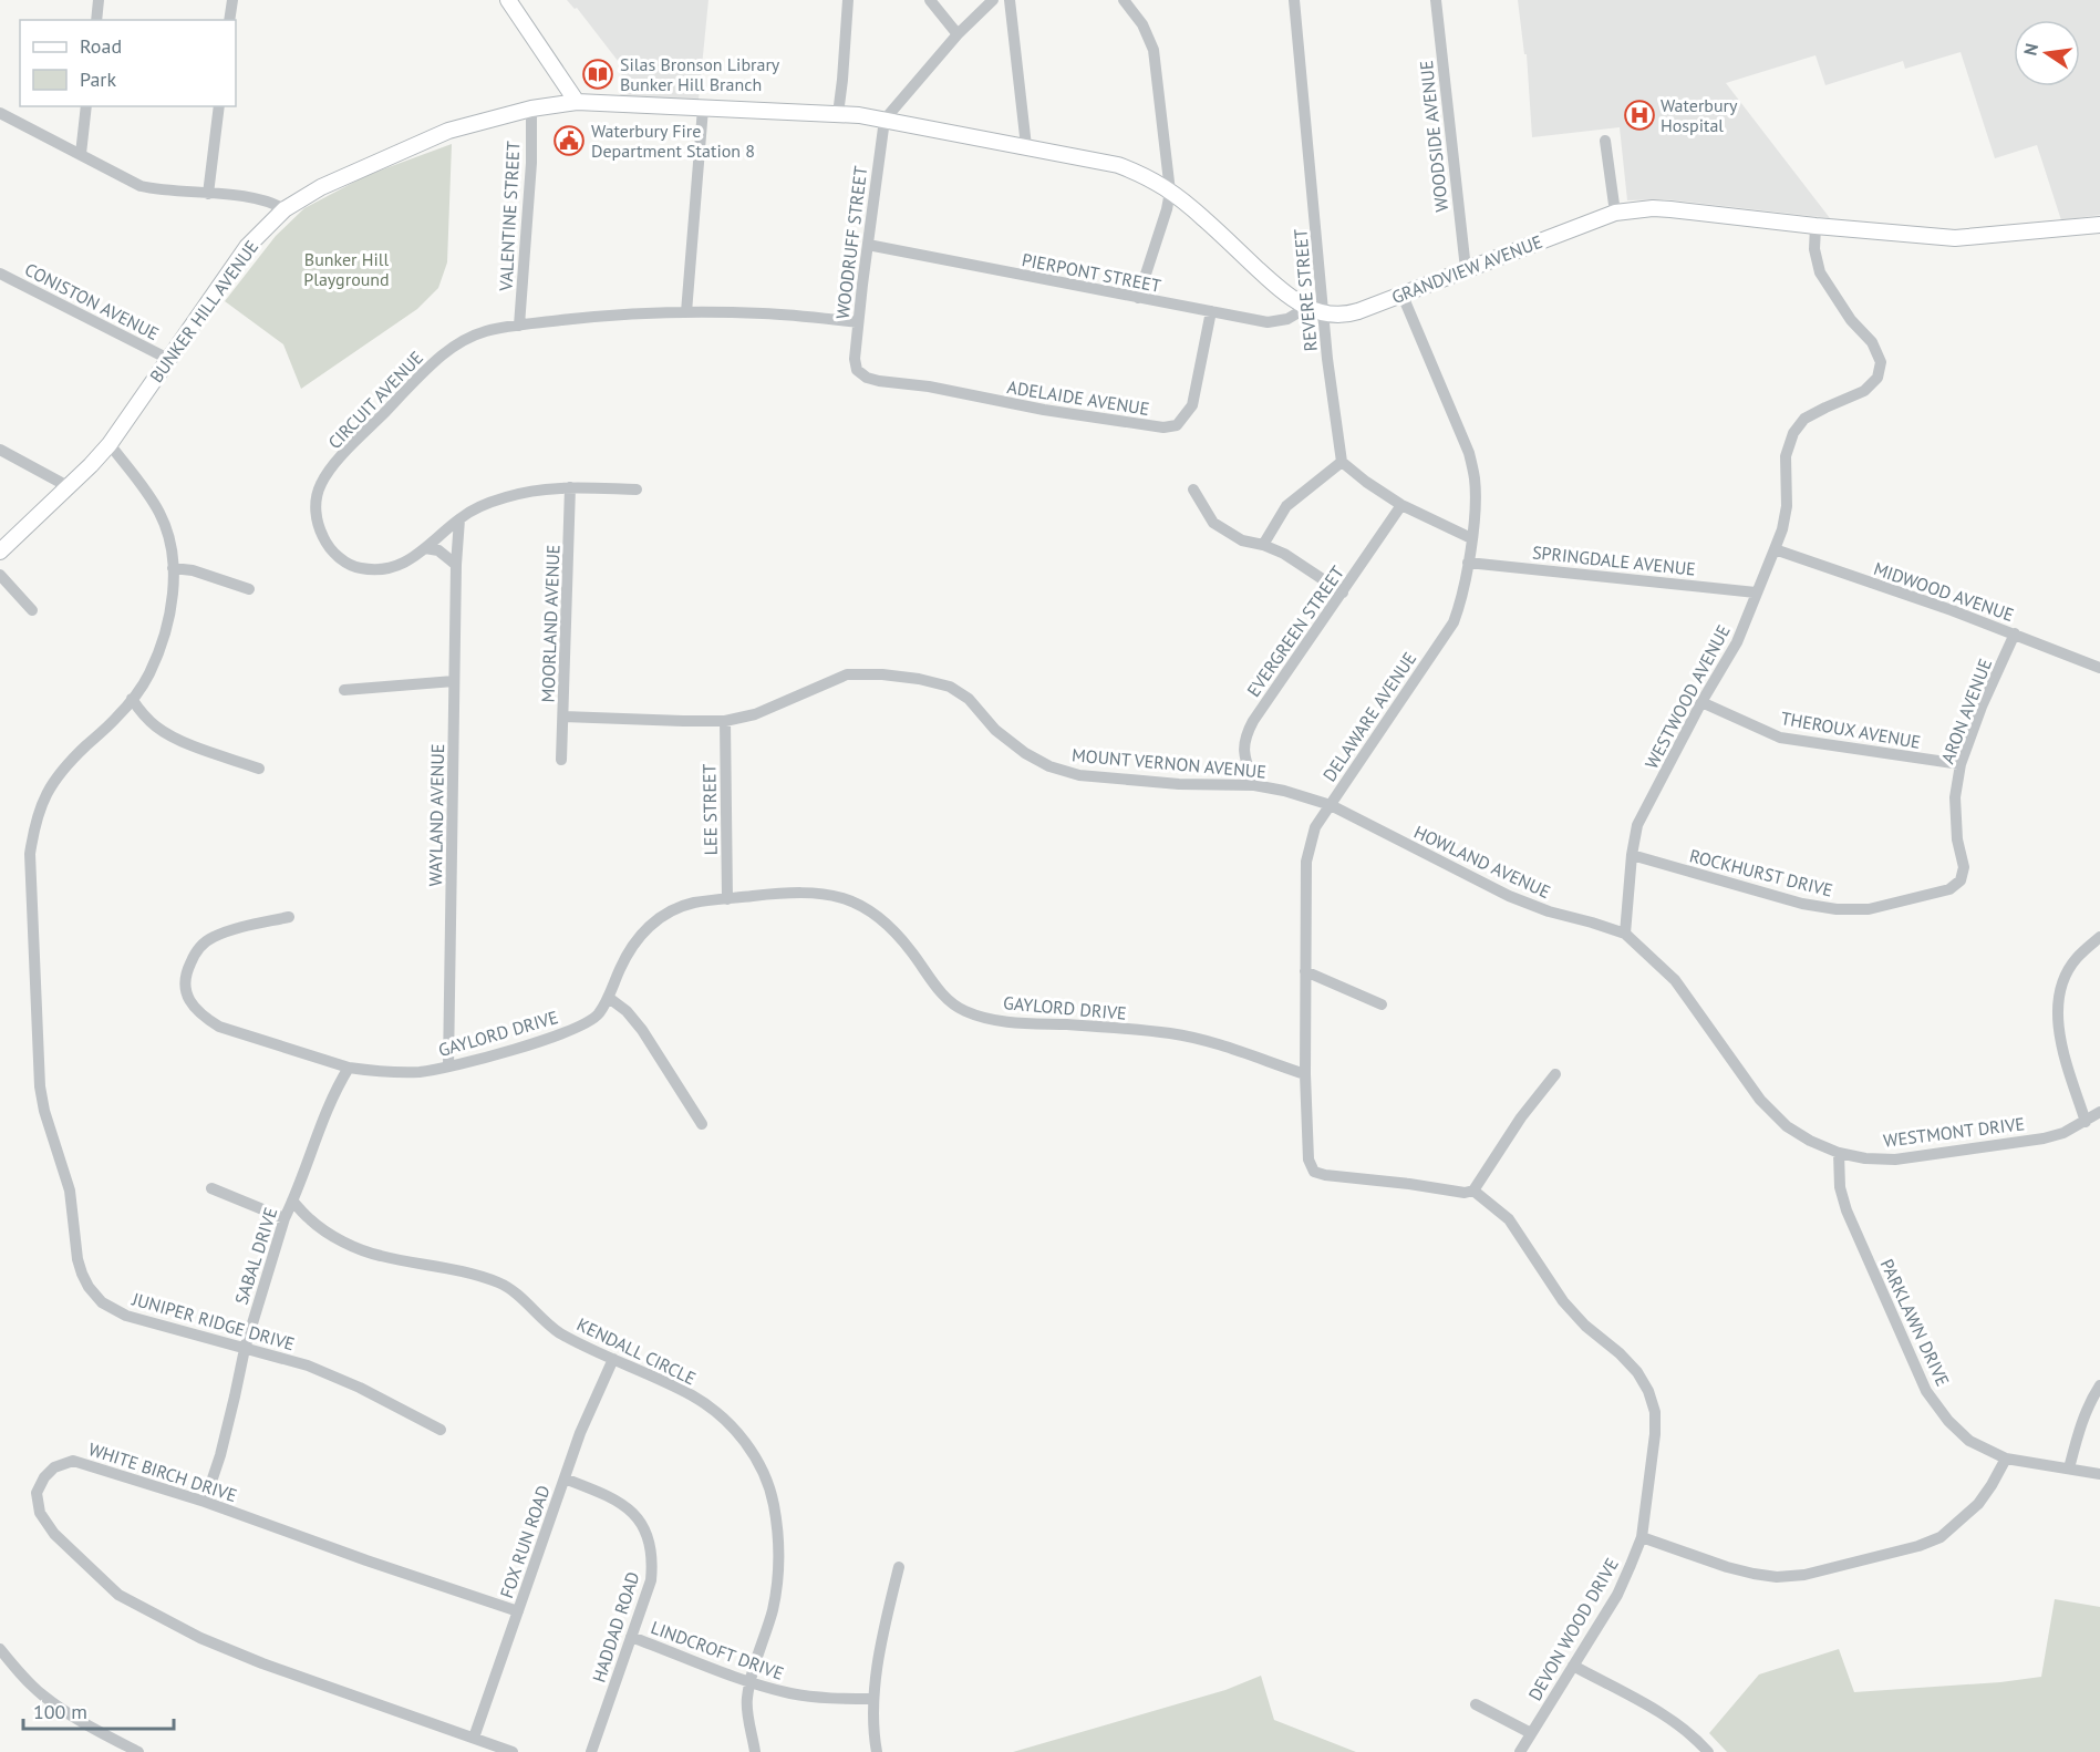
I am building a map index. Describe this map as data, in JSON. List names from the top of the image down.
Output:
{
  "streets": {
    "main road": ["GRANDVIEW AVENUE", "BUNKER HILL AVENUE"],
    "street": [
      "WOODSIDE AVENUE",
      "VALENTINE STREET",
      "WOODRUFF STREET",
      "PIERPONT STREET",
      "REVERE STREET",
      "CONISTON AVENUE",
      "ADELAIDE AVENUE",
      "CIRCUIT AVENUE",
      "SPRINGDALE AVENUE",
      "MIDWOOD AVENUE",
      "MOORLAND AVENUE",
      "EVERGREEN STREET",
      "WESTWOOD AVENUE",
      "ARON AVENUE",
      "DELAWARE AVENUE",
      "THEROUX AVENUE",
      "MOUNT VERNON AVENUE",
      "LEE STREET",
      "WAYLAND AVENUE",
      "HOWLAND AVENUE",
      "ROCKHURST DRIVE",
      "GAYLORD DRIVE",
      "WESTMONT DRIVE",
      "SABAL DRIVE",
      "JUNIPER RIDGE DRIVE",
      "PARKLAWN DRIVE",
      "KENDALL CIRCLE",
      "WHITE BIRCH DRIVE",
      "FOX RUN ROAD",
      "HADDAD ROAD",
      "DEVON WOOD DRIVE",
      "LINDCROFT DRIVE"
    ]
  },
  "crossings": [
    ["WOODSIDE AVENUE", "GRANDVIEW AVENUE"],
    ["VALENTINE STREET", "BUNKER HILL AVENUE"],
    ["VALENTINE STREET", "CIRCUIT AVENUE"],
    ["WOODRUFF STREET", "GRANDVIEW AVENUE"],
    ["WOODRUFF STREET", "PIERPONT STREET"],
    ["WOODRUFF STREET", "BUNKER HILL AVENUE"],
    ["WOODRUFF STREET", "ADELAIDE AVENUE"],
    ["WOODRUFF STREET", "CIRCUIT AVENUE"],
    ["GRANDVIEW AVENUE", "PIERPONT STREET"],
    ["GRANDVIEW AVENUE", "REVERE STREET"],
    ["GRANDVIEW AVENUE", "BUNKER HILL AVENUE"],
    ["GRANDVIEW AVENUE", "WESTWOOD AVENUE"],
    ["GRANDVIEW AVENUE", "DELAWARE AVENUE"],
    ["PIERPONT STREET", "ADELAIDE AVENUE"],
    ["CONISTON AVENUE", "BUNKER HILL AVENUE"],
    ["BUNKER HILL AVENUE", "JUNIPER RIDGE DRIVE"],
    ["CIRCUIT AVENUE", "MOORLAND AVENUE"],
    ["CIRCUIT AVENUE", "WAYLAND AVENUE"],
    ["SPRINGDALE AVENUE", "WESTWOOD AVENUE"],
    ["SPRINGDALE AVENUE", "DELAWARE AVENUE"],
    ["MIDWOOD AVENUE", "WESTWOOD AVENUE"],
    ["MIDWOOD AVENUE", "ARON AVENUE"],
    ["MOORLAND AVENUE", "MOUNT VERNON AVENUE"],
    ["EVERGREEN STREET", "MOUNT VERNON AVENUE"],
    ["WESTWOOD AVENUE", "THEROUX AVENUE"],
    ["WESTWOOD AVENUE", "HOWLAND AVENUE"],
    ["WESTWOOD AVENUE", "ROCKHURST DRIVE"],
    ["WESTWOOD AVENUE", "WESTMONT DRIVE"],
    ["ARON AVENUE", "THEROUX AVENUE"],
    ["ARON AVENUE", "ROCKHURST DRIVE"],
    ["DELAWARE AVENUE", "MOUNT VERNON AVENUE"],
    ["DELAWARE AVENUE", "HOWLAND AVENUE"],
    ["DELAWARE AVENUE", "GAYLORD DRIVE"],
    ["DELAWARE AVENUE", "DEVON WOOD DRIVE"],
    ["MOUNT VERNON AVENUE", "LEE STREET"],
    ["MOUNT VERNON AVENUE", "HOWLAND AVENUE"],
    ["LEE STREET", "GAYLORD DRIVE"],
    ["WAYLAND AVENUE", "GAYLORD DRIVE"],
    ["HOWLAND AVENUE", "WESTMONT DRIVE"],
    ["GAYLORD DRIVE", "SABAL DRIVE"],
    ["WESTMONT DRIVE", "PARKLAWN DRIVE"],
    ["SABAL DRIVE", "JUNIPER RIDGE DRIVE"],
    ["SABAL DRIVE", "KENDALL CIRCLE"],
    ["SABAL DRIVE", "WHITE BIRCH DRIVE"],
    ["KENDALL CIRCLE", "FOX RUN ROAD"],
    ["KENDALL CIRCLE", "LINDCROFT DRIVE"],
    ["WHITE BIRCH DRIVE", "FOX RUN ROAD"],
    ["FOX RUN ROAD", "HADDAD ROAD"],
    ["HADDAD ROAD", "LINDCROFT DRIVE"]
  ],
  "parks": ["Bunker Hill Playground"],
  "places": {
    "library": ["Silas Bronson Library Bunker Hill Branch"],
    "hospital": ["Waterbury Hospital"],
    "public building": ["Waterbury Fire Department Station 8"]
  },
  "legend": ["Road", "Park"],
  "scale_bar": "100 m",
  "north": "left"
}
